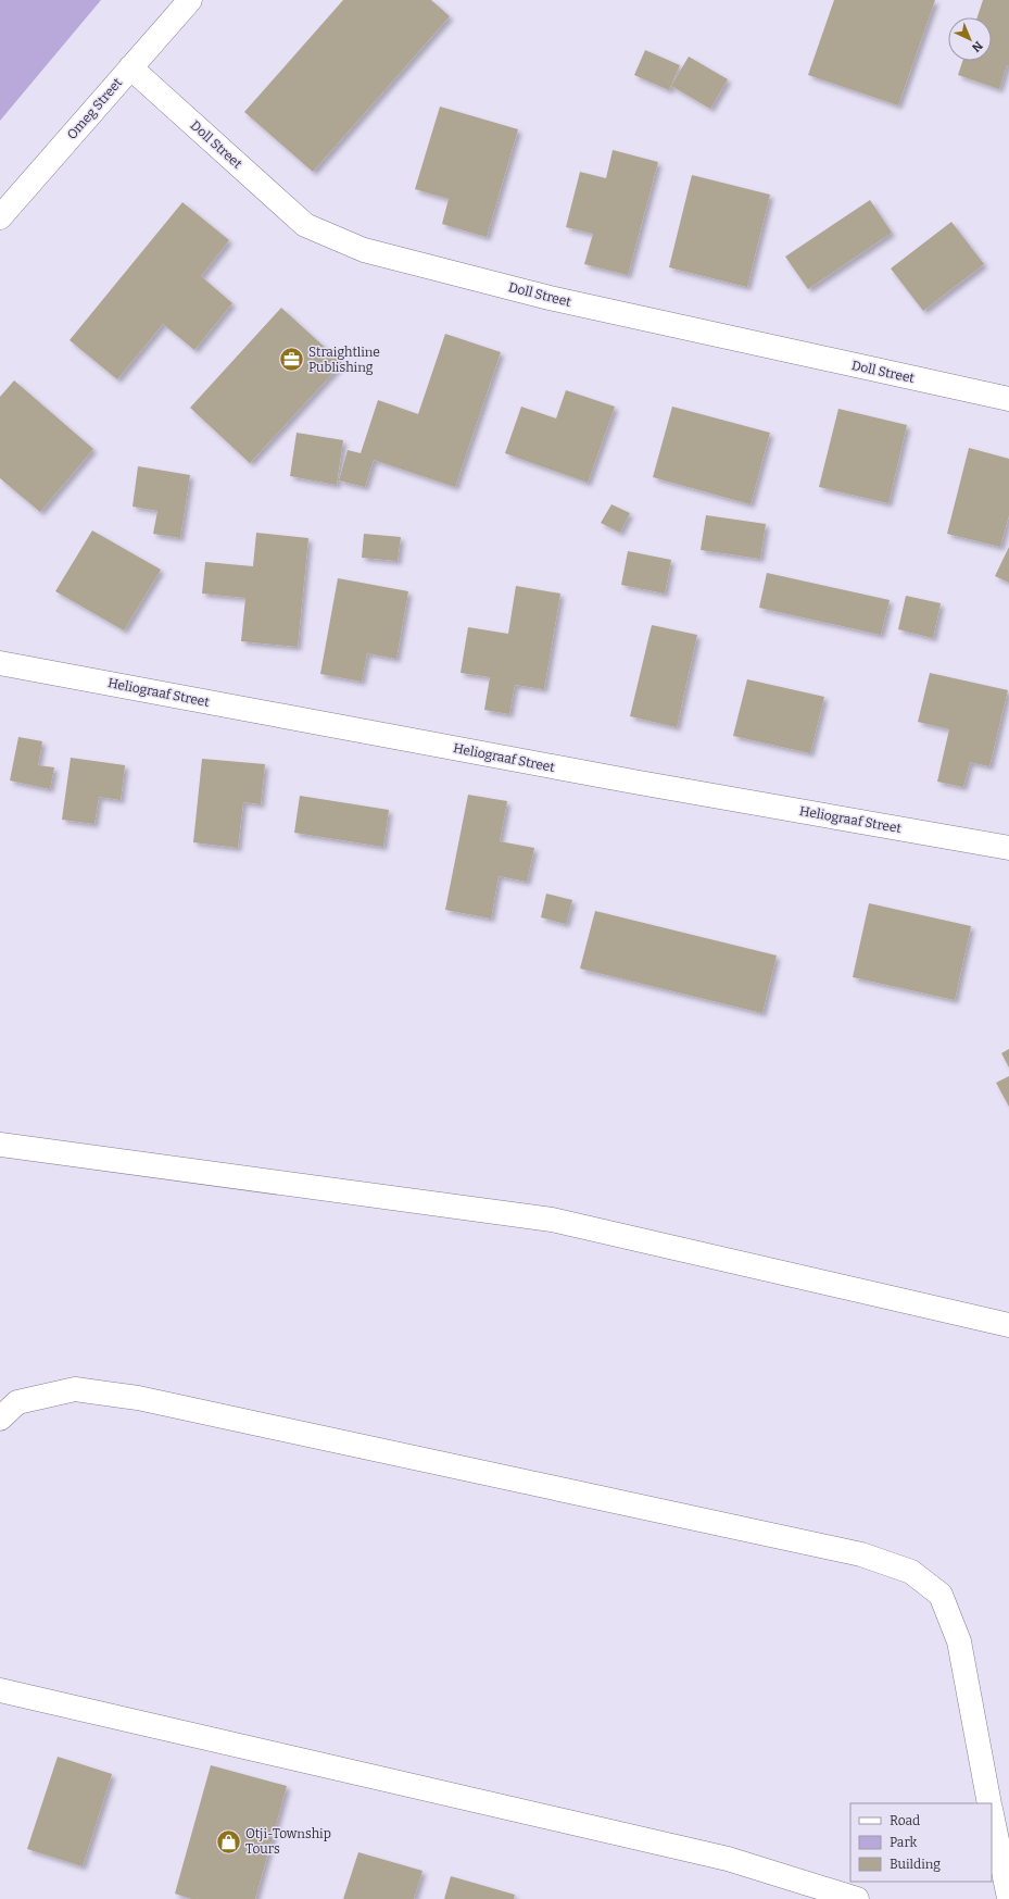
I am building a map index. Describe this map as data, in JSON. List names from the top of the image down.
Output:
{
  "streets": {
    "main road": ["Omeg Street", "Doll Street", "Heliograaf Street"]
  },
  "crossings": [
    ["Omeg Street", "Doll Street"]
  ],
  "places": {
    "office": ["Straightline Publishing"],
    "shop": ["Otji-Township Tours"]
  },
  "legend": ["Road", "Park", "Building"],
  "north": "bottom right"
}
